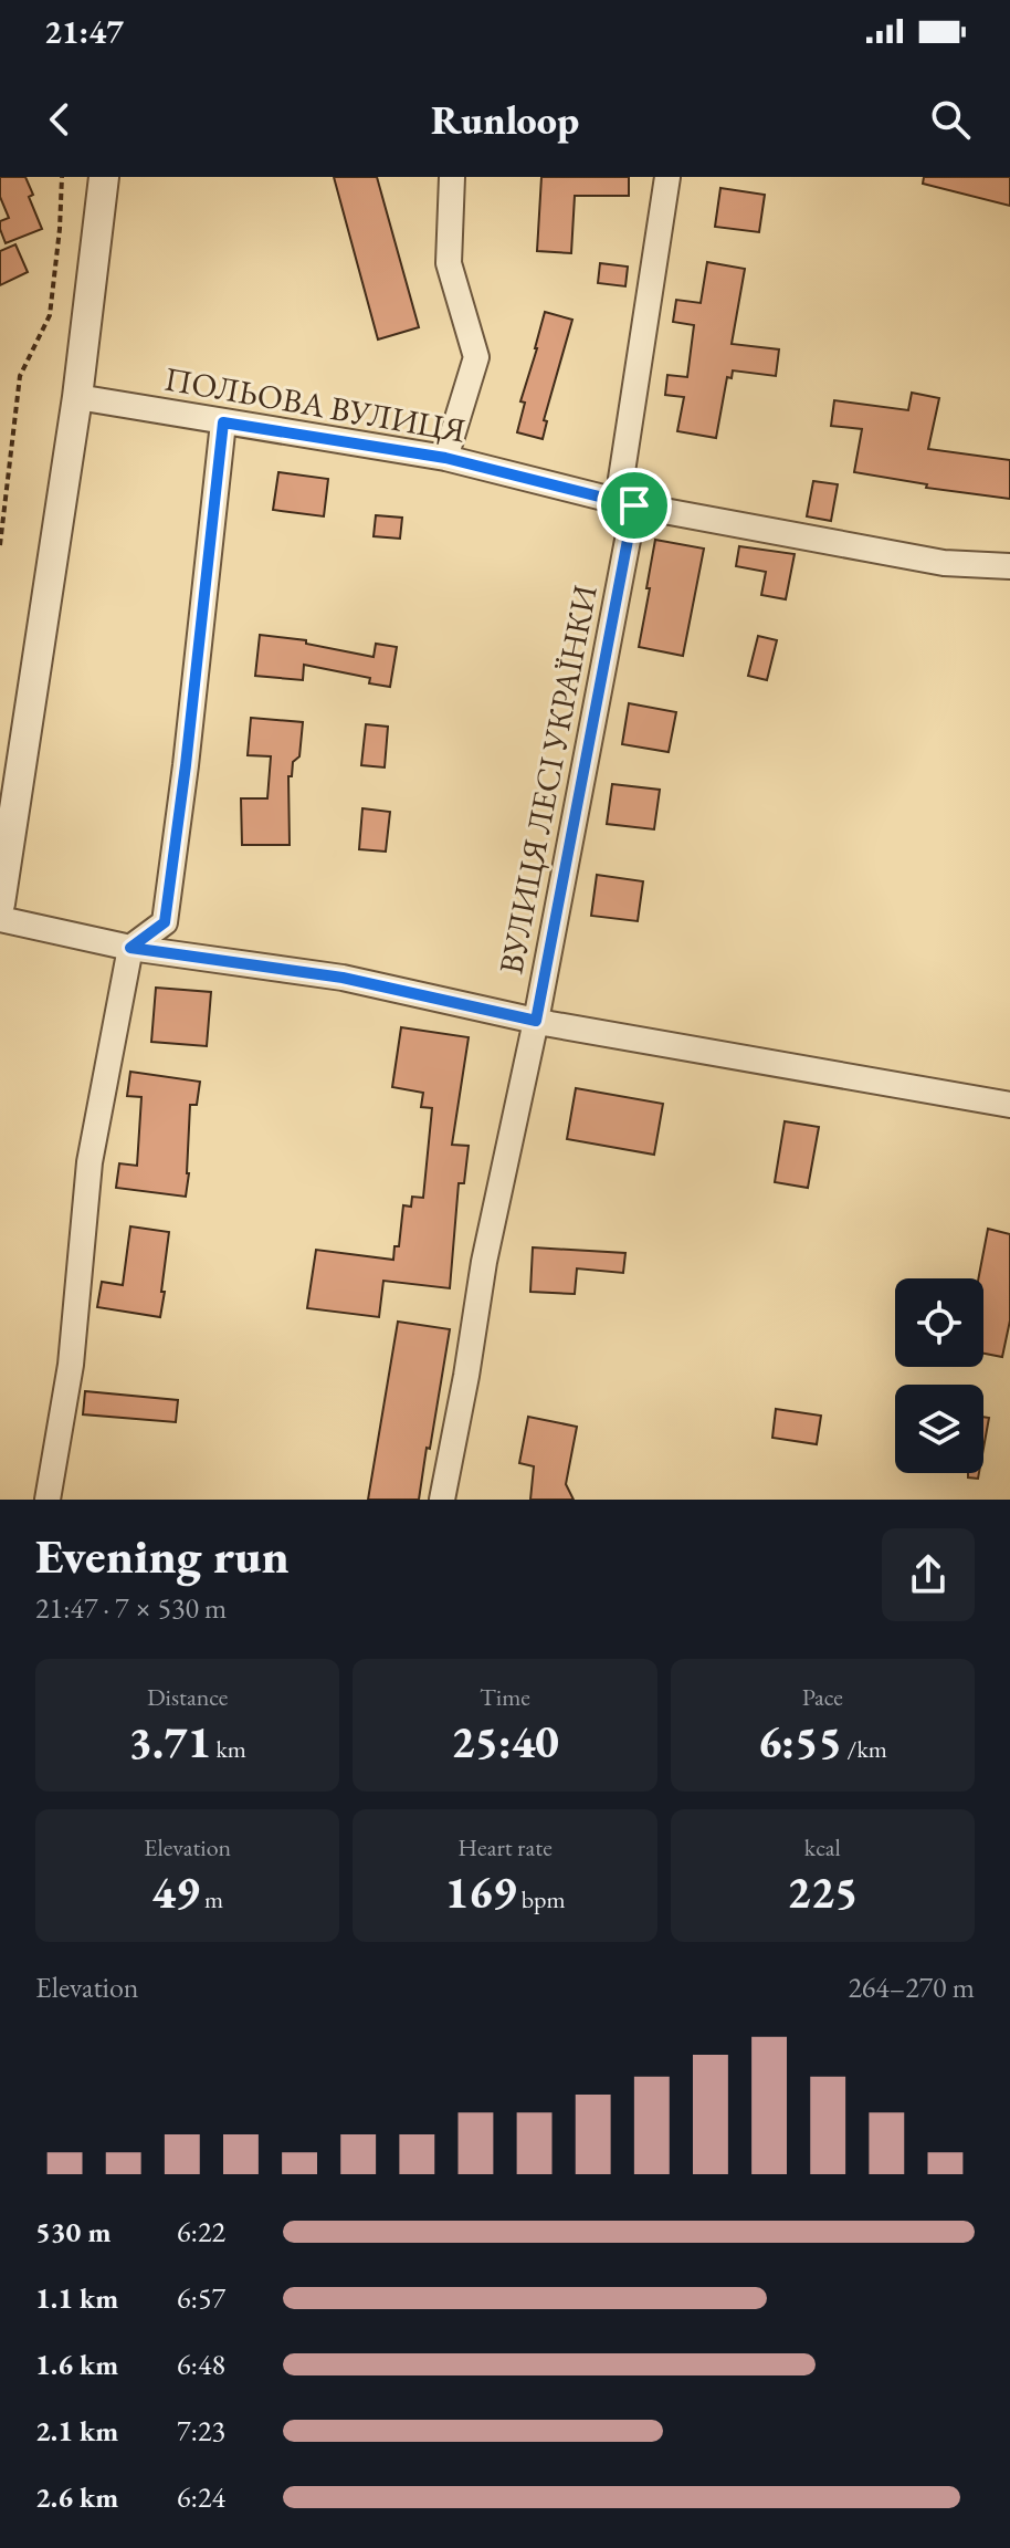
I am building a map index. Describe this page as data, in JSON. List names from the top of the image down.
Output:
{
  "streets": {
    "street": ["ПОЛЬОВА ВУЛИЦЯ", "ВУЛИЦЯ ЛЕСІ УКРАЇНКИ"]
  },
  "crossings": [
    ["ПОЛЬОВА ВУЛИЦЯ", "ВУЛИЦЯ ЛЕСІ УКРАЇНКИ"]
  ],
  "page": {
    "status": "21:47",
    "header": "Runloop",
    "heading": ["Evening run", "21:47 · 7 × 530 m"],
    "stats": [
      ["Distance", "3.71 km"],
      ["Time", "25:40"],
      ["Pace", "6:55 /km"],
      ["Elevation", "49 m"],
      ["Heart rate", "169 bpm"],
      ["kcal", "225"]
    ],
    "chart": ["Elevation", "264–270 m"],
    "list": [
      {
        "name": "530 m",
        "note": "6:22"
      },
      {
        "name": "1.1 km",
        "note": "6:57"
      },
      {
        "name": "1.6 km",
        "note": "6:48"
      },
      {
        "name": "2.1 km",
        "note": "7:23"
      },
      {
        "name": "2.6 km",
        "note": "6:24"
      }
    ]
  }
}
